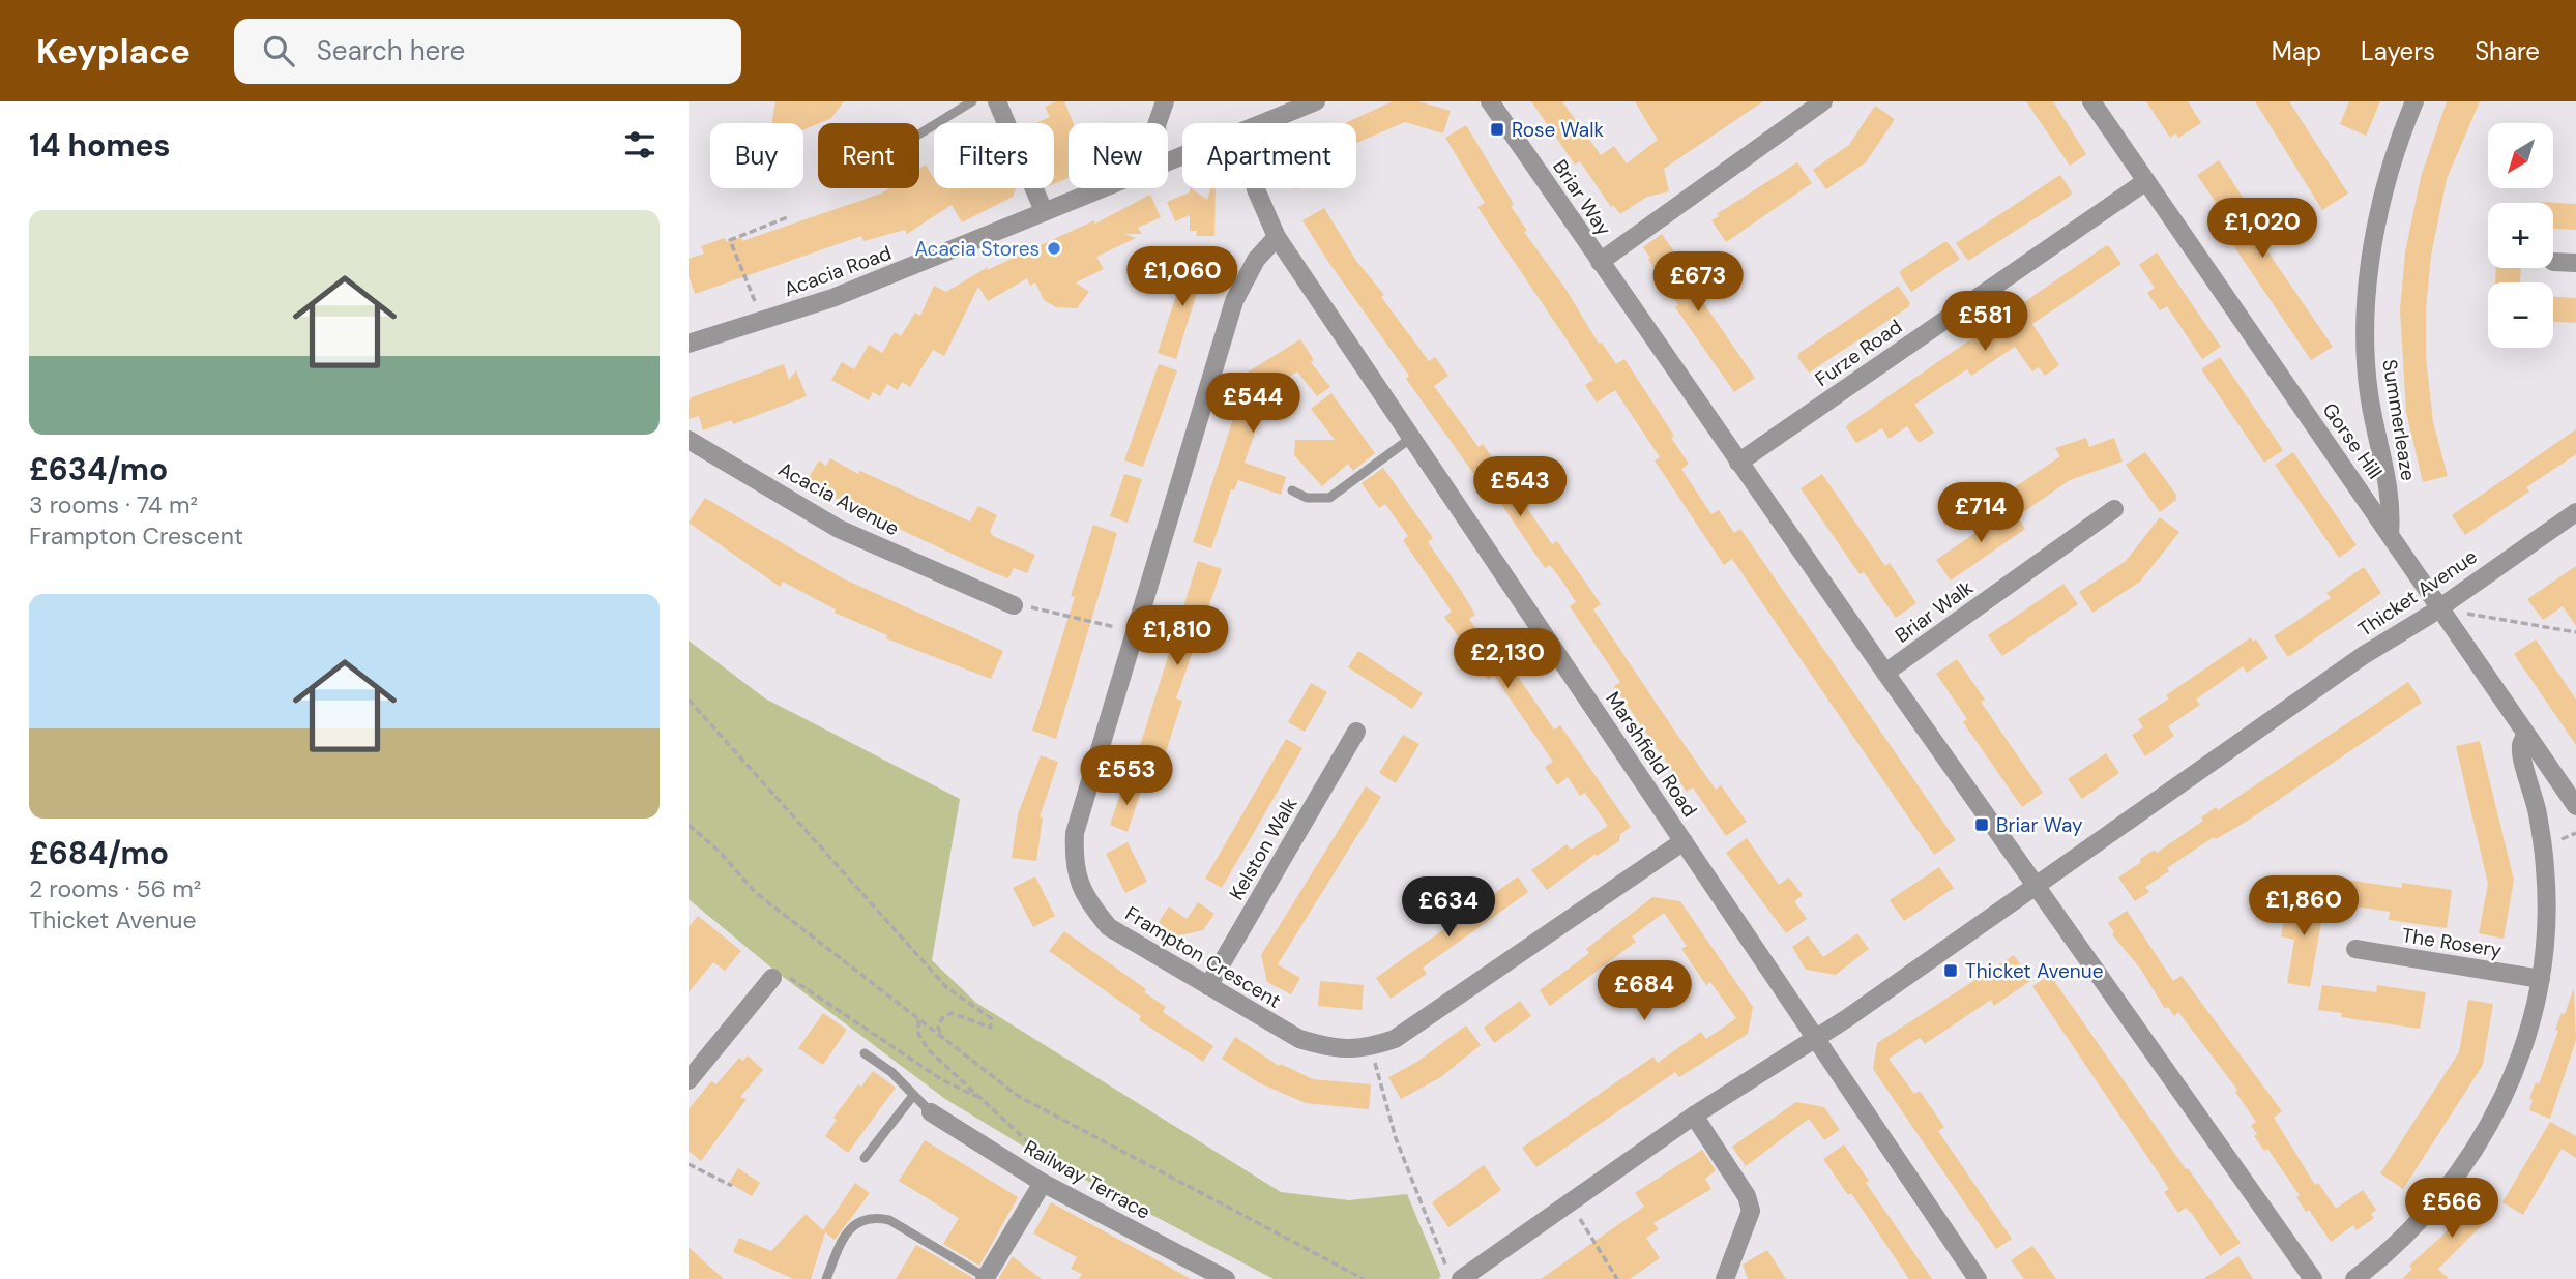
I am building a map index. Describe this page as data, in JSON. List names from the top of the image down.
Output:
{
  "streets": {
    "street": [
      "Briar Way",
      "Acacia Road",
      "Furze Road",
      "Summerleaze",
      "Gorse Hill",
      "Acacia Avenue",
      "Thicket Avenue",
      "Briar Walk",
      "Marshfield Road",
      "Kelston Walk",
      "The Rosery",
      "Frampton Crescent",
      "Railway Terrace"
    ]
  },
  "crossings": [
    ["Briar Way", "Furze Road"],
    ["Briar Way", "Thicket Avenue"],
    ["Briar Way", "Briar Walk"],
    ["Furze Road", "Gorse Hill"],
    ["Summerleaze", "Gorse Hill"],
    ["Gorse Hill", "Thicket Avenue"],
    ["Thicket Avenue", "Marshfield Road"],
    ["Marshfield Road", "Frampton Crescent"],
    ["Kelston Walk", "Frampton Crescent"]
  ],
  "places": {
    "transit": ["Rose Walk", "Briar Way", "Thicket Avenue"],
    "other": ["Acacia Stores"]
  },
  "north": "bottom left",
  "page": {
    "header": "Keyplace",
    "search": "Search here",
    "nav": ["Map", "Layers", "Share"],
    "heading": "14 homes",
    "map_buttons": ["+", "−"],
    "chip": [
      "Buy",
      "Rent",
      "Filters",
      "New",
      "Apartment"
    ],
    "list": [
      {
        "name": "£634/mo",
        "note": "3 rooms · 74 m² · Frampton Crescent"
      },
      {
        "name": "£684/mo",
        "note": "2 rooms · 56 m² · Thicket Avenue"
      }
    ],
    "price": [
      "£1,020",
      "£1,060",
      "£673",
      "£581",
      "£544",
      "£543",
      "£714",
      "£1,810",
      "£2,130",
      "£553",
      "£1,860",
      "£634",
      "£684",
      "£566"
    ]
  }
}
